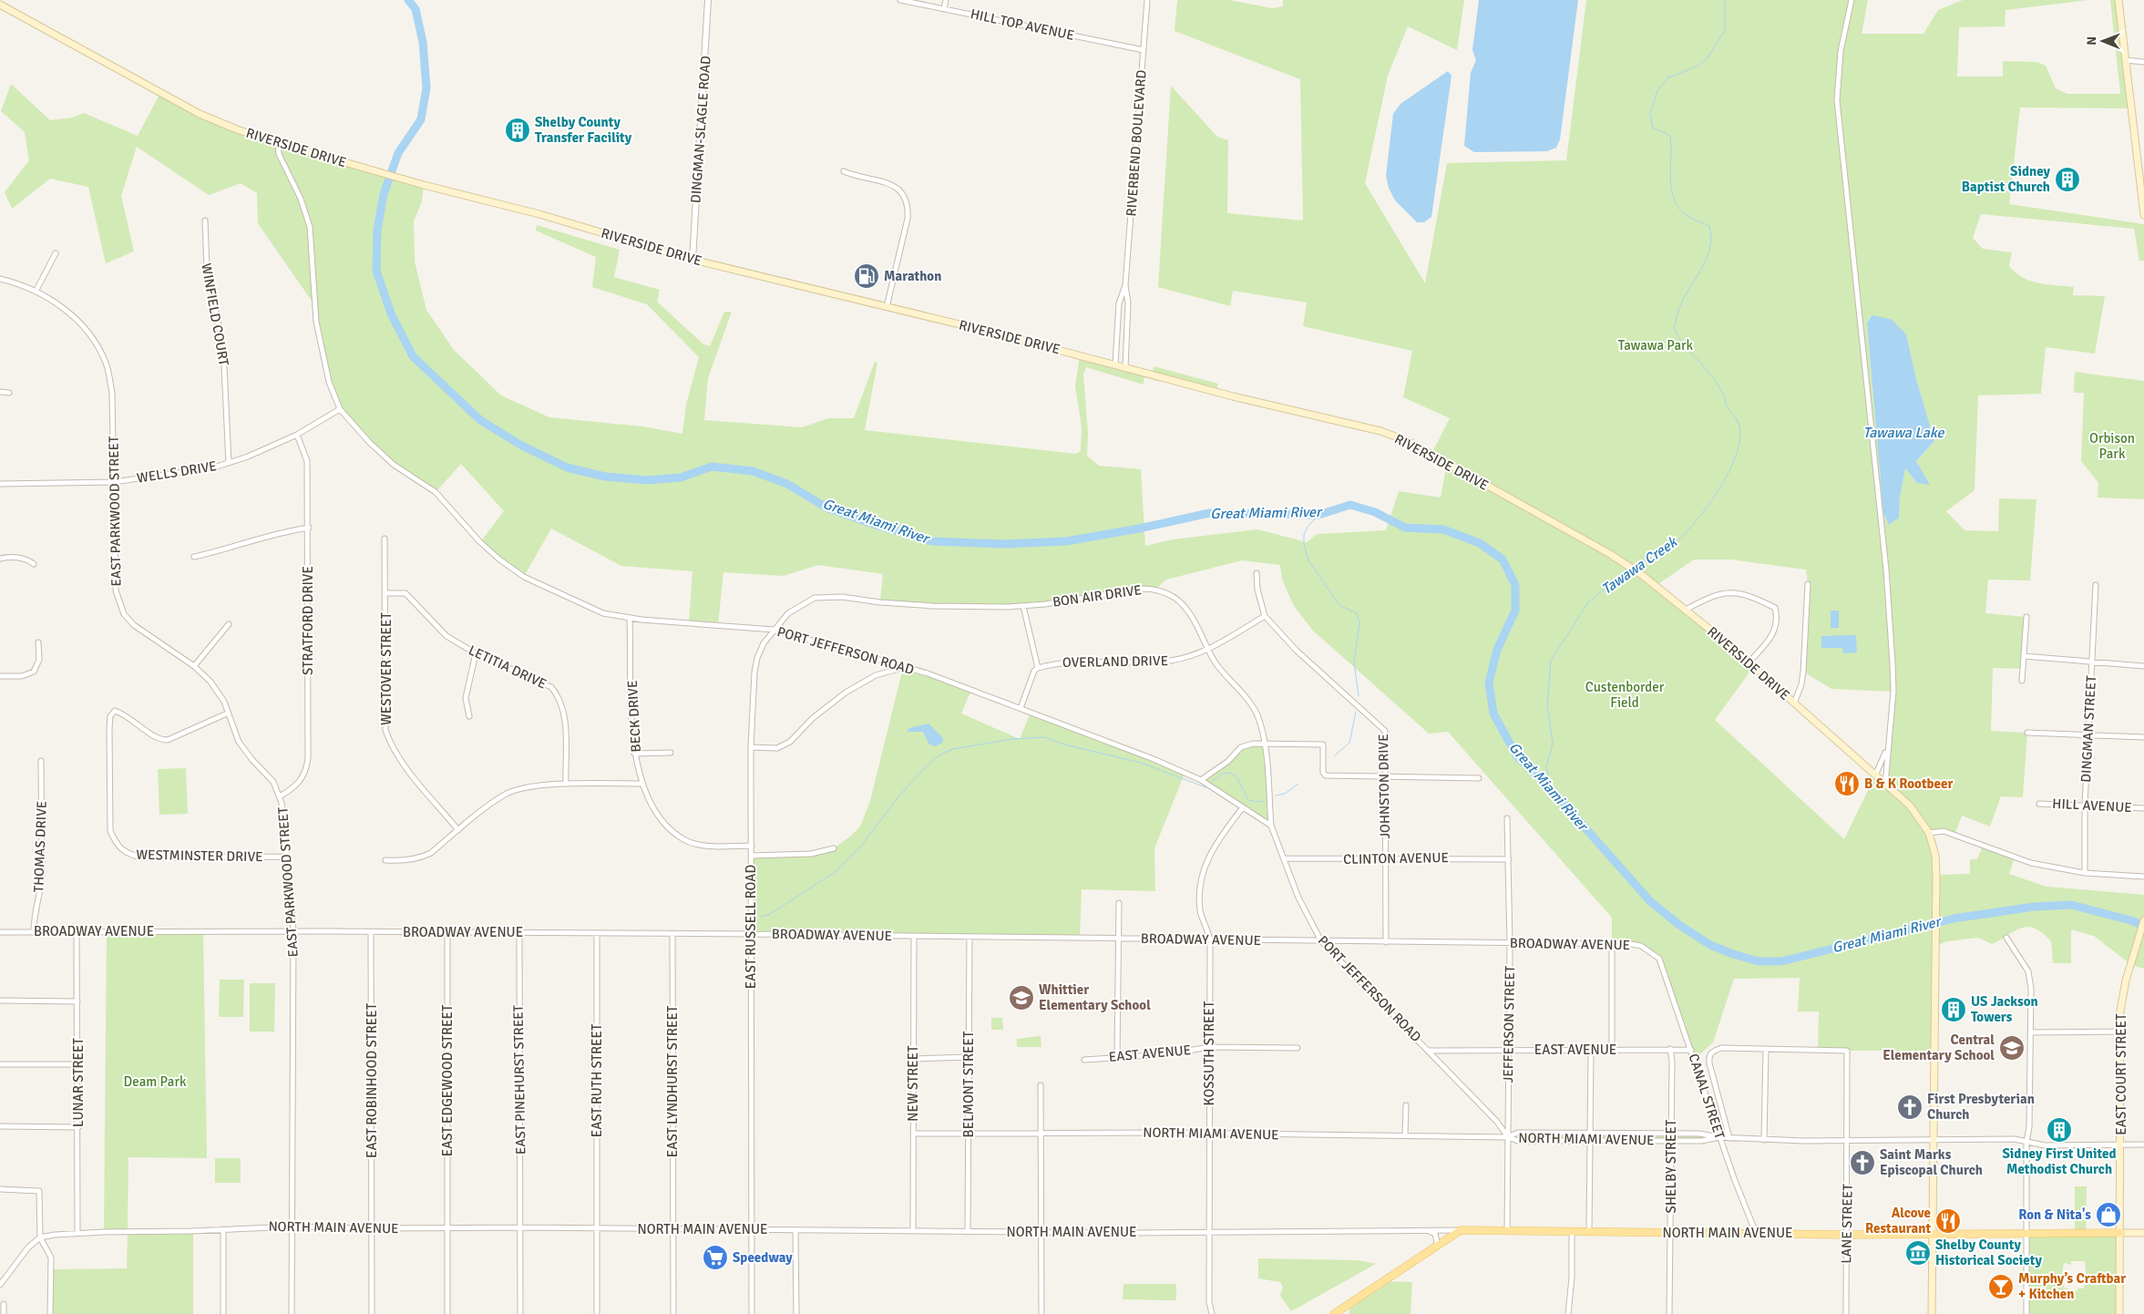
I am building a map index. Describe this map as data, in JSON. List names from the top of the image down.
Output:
{
  "streets": {
    "main road": ["RIVERSIDE DRIVE", "EAST COURT STREET", "NORTH MAIN AVENUE"],
    "street": [
      "HILL TOP AVENUE",
      "DINGMAN-SLAGLE ROAD",
      "RIVERBEND BOULEVARD",
      "WINFIELD COURT",
      "WELLS DRIVE",
      "EAST PARKWOOD STREET",
      "BON AIR DRIVE",
      "STRATFORD DRIVE",
      "PORT JEFFERSON ROAD",
      "OVERLAND DRIVE",
      "LETITIA DRIVE",
      "WESTOVER STREET",
      "BECK DRIVE",
      "DINGMAN STREET",
      "JOHNSTON DRIVE",
      "HILL AVENUE",
      "THOMAS DRIVE",
      "WESTMINSTER DRIVE",
      "CLINTON AVENUE",
      "EAST RUSSELL ROAD",
      "BROADWAY AVENUE",
      "JEFFERSON STREET",
      "EAST AVENUE",
      "KOSSUTH STREET",
      "EAST PINEHURST STREET",
      "EAST ROBINHOOD STREET",
      "EAST EDGEWOOD STREET",
      "EAST RUTH STREET",
      "EAST LYNDHURST STREET",
      "LUNAR STREET",
      "NEW STREET",
      "BELMONT STREET",
      "CANAL STREET",
      "NORTH MIAMI AVENUE",
      "SHELBY STREET",
      "LANE STREET"
    ]
  },
  "crossings": [
    ["HILL TOP AVENUE", "RIVERBEND BOULEVARD"],
    ["DINGMAN-SLAGLE ROAD", "RIVERSIDE DRIVE"],
    ["RIVERSIDE DRIVE", "PORT JEFFERSON ROAD"],
    ["RIVERSIDE DRIVE", "NORTH MIAMI AVENUE"],
    ["RIVERSIDE DRIVE", "NORTH MAIN AVENUE"],
    ["WINFIELD COURT", "WELLS DRIVE"],
    ["WELLS DRIVE", "EAST PARKWOOD STREET"],
    ["WELLS DRIVE", "STRATFORD DRIVE"],
    ["WELLS DRIVE", "PORT JEFFERSON ROAD"],
    ["EAST PARKWOOD STREET", "STRATFORD DRIVE"],
    ["EAST PARKWOOD STREET", "WESTMINSTER DRIVE"],
    ["EAST PARKWOOD STREET", "BROADWAY AVENUE"],
    ["EAST PARKWOOD STREET", "NORTH MAIN AVENUE"],
    ["BON AIR DRIVE", "PORT JEFFERSON ROAD"],
    ["BON AIR DRIVE", "OVERLAND DRIVE"],
    ["BON AIR DRIVE", "EAST RUSSELL ROAD"],
    ["PORT JEFFERSON ROAD", "BECK DRIVE"],
    ["PORT JEFFERSON ROAD", "CLINTON AVENUE"],
    ["PORT JEFFERSON ROAD", "EAST RUSSELL ROAD"],
    ["PORT JEFFERSON ROAD", "BROADWAY AVENUE"],
    ["PORT JEFFERSON ROAD", "JEFFERSON STREET"],
    ["PORT JEFFERSON ROAD", "EAST AVENUE"],
    ["PORT JEFFERSON ROAD", "KOSSUTH STREET"],
    ["PORT JEFFERSON ROAD", "NORTH MIAMI AVENUE"],
    ["OVERLAND DRIVE", "JOHNSTON DRIVE"],
    ["LETITIA DRIVE", "WESTOVER STREET"],
    ["BECK DRIVE", "EAST RUSSELL ROAD"],
    ["DINGMAN STREET", "HILL AVENUE"],
    ["JOHNSTON DRIVE", "CLINTON AVENUE"],
    ["JOHNSTON DRIVE", "BROADWAY AVENUE"],
    ["THOMAS DRIVE", "BROADWAY AVENUE"],
    ["CLINTON AVENUE", "JEFFERSON STREET"],
    ["EAST RUSSELL ROAD", "BROADWAY AVENUE"],
    ["EAST RUSSELL ROAD", "NORTH MAIN AVENUE"],
    ["BROADWAY AVENUE", "JEFFERSON STREET"],
    ["BROADWAY AVENUE", "KOSSUTH STREET"],
    ["BROADWAY AVENUE", "EAST PINEHURST STREET"],
    ["BROADWAY AVENUE", "EAST ROBINHOOD STREET"],
    ["BROADWAY AVENUE", "EAST EDGEWOOD STREET"],
    ["BROADWAY AVENUE", "EAST RUTH STREET"],
    ["BROADWAY AVENUE", "EAST LYNDHURST STREET"],
    ["BROADWAY AVENUE", "LUNAR STREET"],
    ["BROADWAY AVENUE", "NEW STREET"],
    ["BROADWAY AVENUE", "BELMONT STREET"],
    ["BROADWAY AVENUE", "CANAL STREET"],
    ["JEFFERSON STREET", "EAST AVENUE"],
    ["JEFFERSON STREET", "NORTH MIAMI AVENUE"],
    ["JEFFERSON STREET", "NORTH MAIN AVENUE"],
    ["EAST AVENUE", "KOSSUTH STREET"],
    ["EAST AVENUE", "CANAL STREET"],
    ["EAST AVENUE", "SHELBY STREET"],
    ["KOSSUTH STREET", "NORTH MIAMI AVENUE"],
    ["KOSSUTH STREET", "NORTH MAIN AVENUE"],
    ["EAST COURT STREET", "NORTH MIAMI AVENUE"],
    ["EAST COURT STREET", "NORTH MAIN AVENUE"],
    ["EAST PINEHURST STREET", "NORTH MAIN AVENUE"],
    ["EAST ROBINHOOD STREET", "NORTH MAIN AVENUE"],
    ["EAST EDGEWOOD STREET", "NORTH MAIN AVENUE"],
    ["EAST RUTH STREET", "NORTH MAIN AVENUE"],
    ["EAST LYNDHURST STREET", "NORTH MAIN AVENUE"],
    ["LUNAR STREET", "NORTH MAIN AVENUE"],
    ["NEW STREET", "NORTH MIAMI AVENUE"],
    ["NEW STREET", "NORTH MAIN AVENUE"],
    ["BELMONT STREET", "NORTH MIAMI AVENUE"],
    ["BELMONT STREET", "NORTH MAIN AVENUE"],
    ["CANAL STREET", "NORTH MIAMI AVENUE"],
    ["CANAL STREET", "NORTH MAIN AVENUE"],
    ["NORTH MIAMI AVENUE", "SHELBY STREET"],
    ["NORTH MIAMI AVENUE", "LANE STREET"],
    ["SHELBY STREET", "NORTH MAIN AVENUE"],
    ["LANE STREET", "NORTH MAIN AVENUE"]
  ],
  "water": ["Tawawa Lake", "Great Miami River", "Tawawa Creek"],
  "parks": [
    "Tawawa Park",
    "Orbison Park",
    "Custenborder Field",
    "Deam Park"
  ],
  "places": {
    "building": [
      "Shelby County Transfer Facility",
      "Sidney Baptist Church",
      "US Jackson Towers",
      "Sidney First United Methodist Church"
    ],
    "fuel station": ["Marathon"],
    "restaurant": ["B & K Rootbeer", "Alcove Restaurant"],
    "school or university": ["Whittier Elementary School", "Central Elementary School"],
    "church": ["First Presbyterian Church", "Saint Marks Episcopal Church"],
    "shop": ["Ron & Nita's"],
    "museum": ["Shelby County Historical Society"],
    "supermarket": ["Speedway"],
    "bar": ["Murphy’s Craftbar + Kitchen"]
  },
  "north": "left"
}
